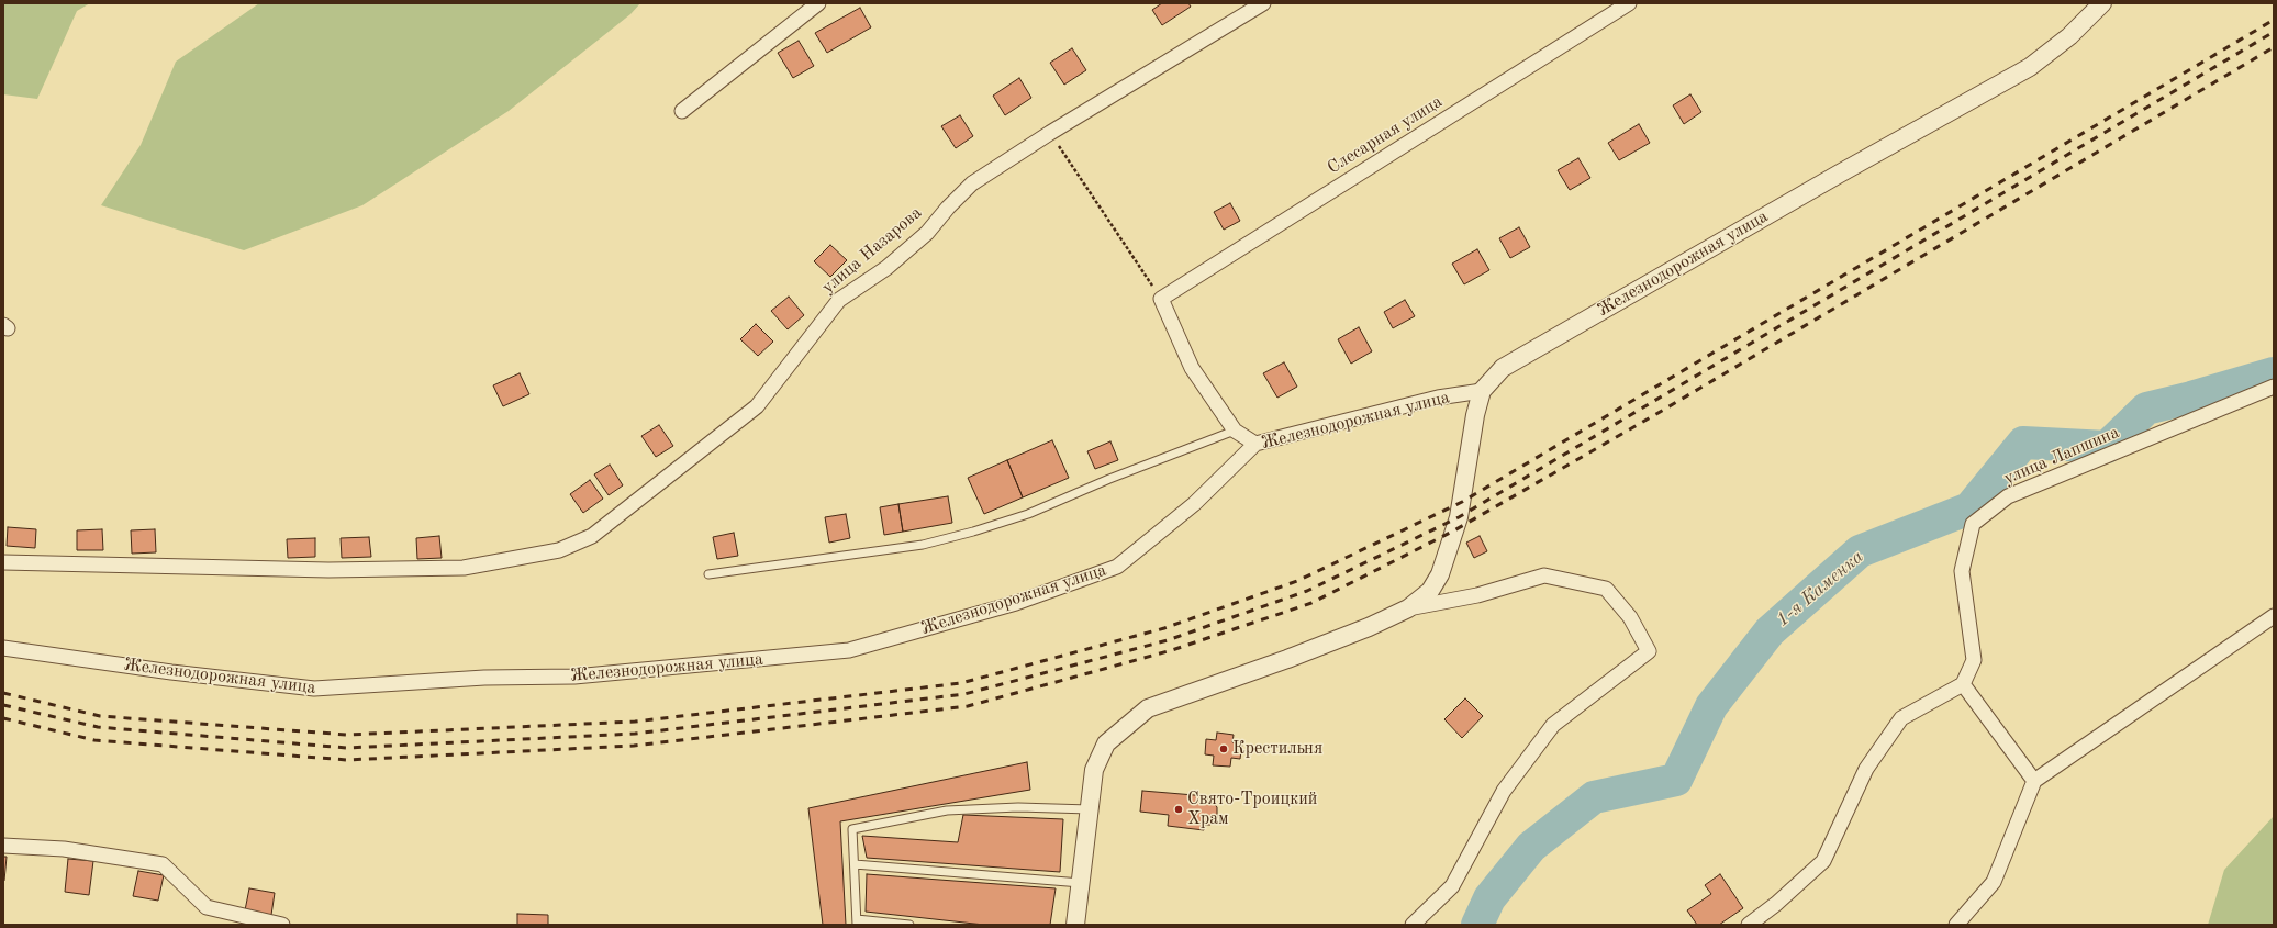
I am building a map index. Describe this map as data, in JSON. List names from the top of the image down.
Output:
{
  "streets": {
    "street": [
      "Слесарная улица",
      "улица Назарова",
      "Железнодорожная улица",
      "улица Лапшина"
    ]
  },
  "water": ["1-я Каменка"],
  "places": ["Крестильня", "Свято-Троицкий Храм"]
}
